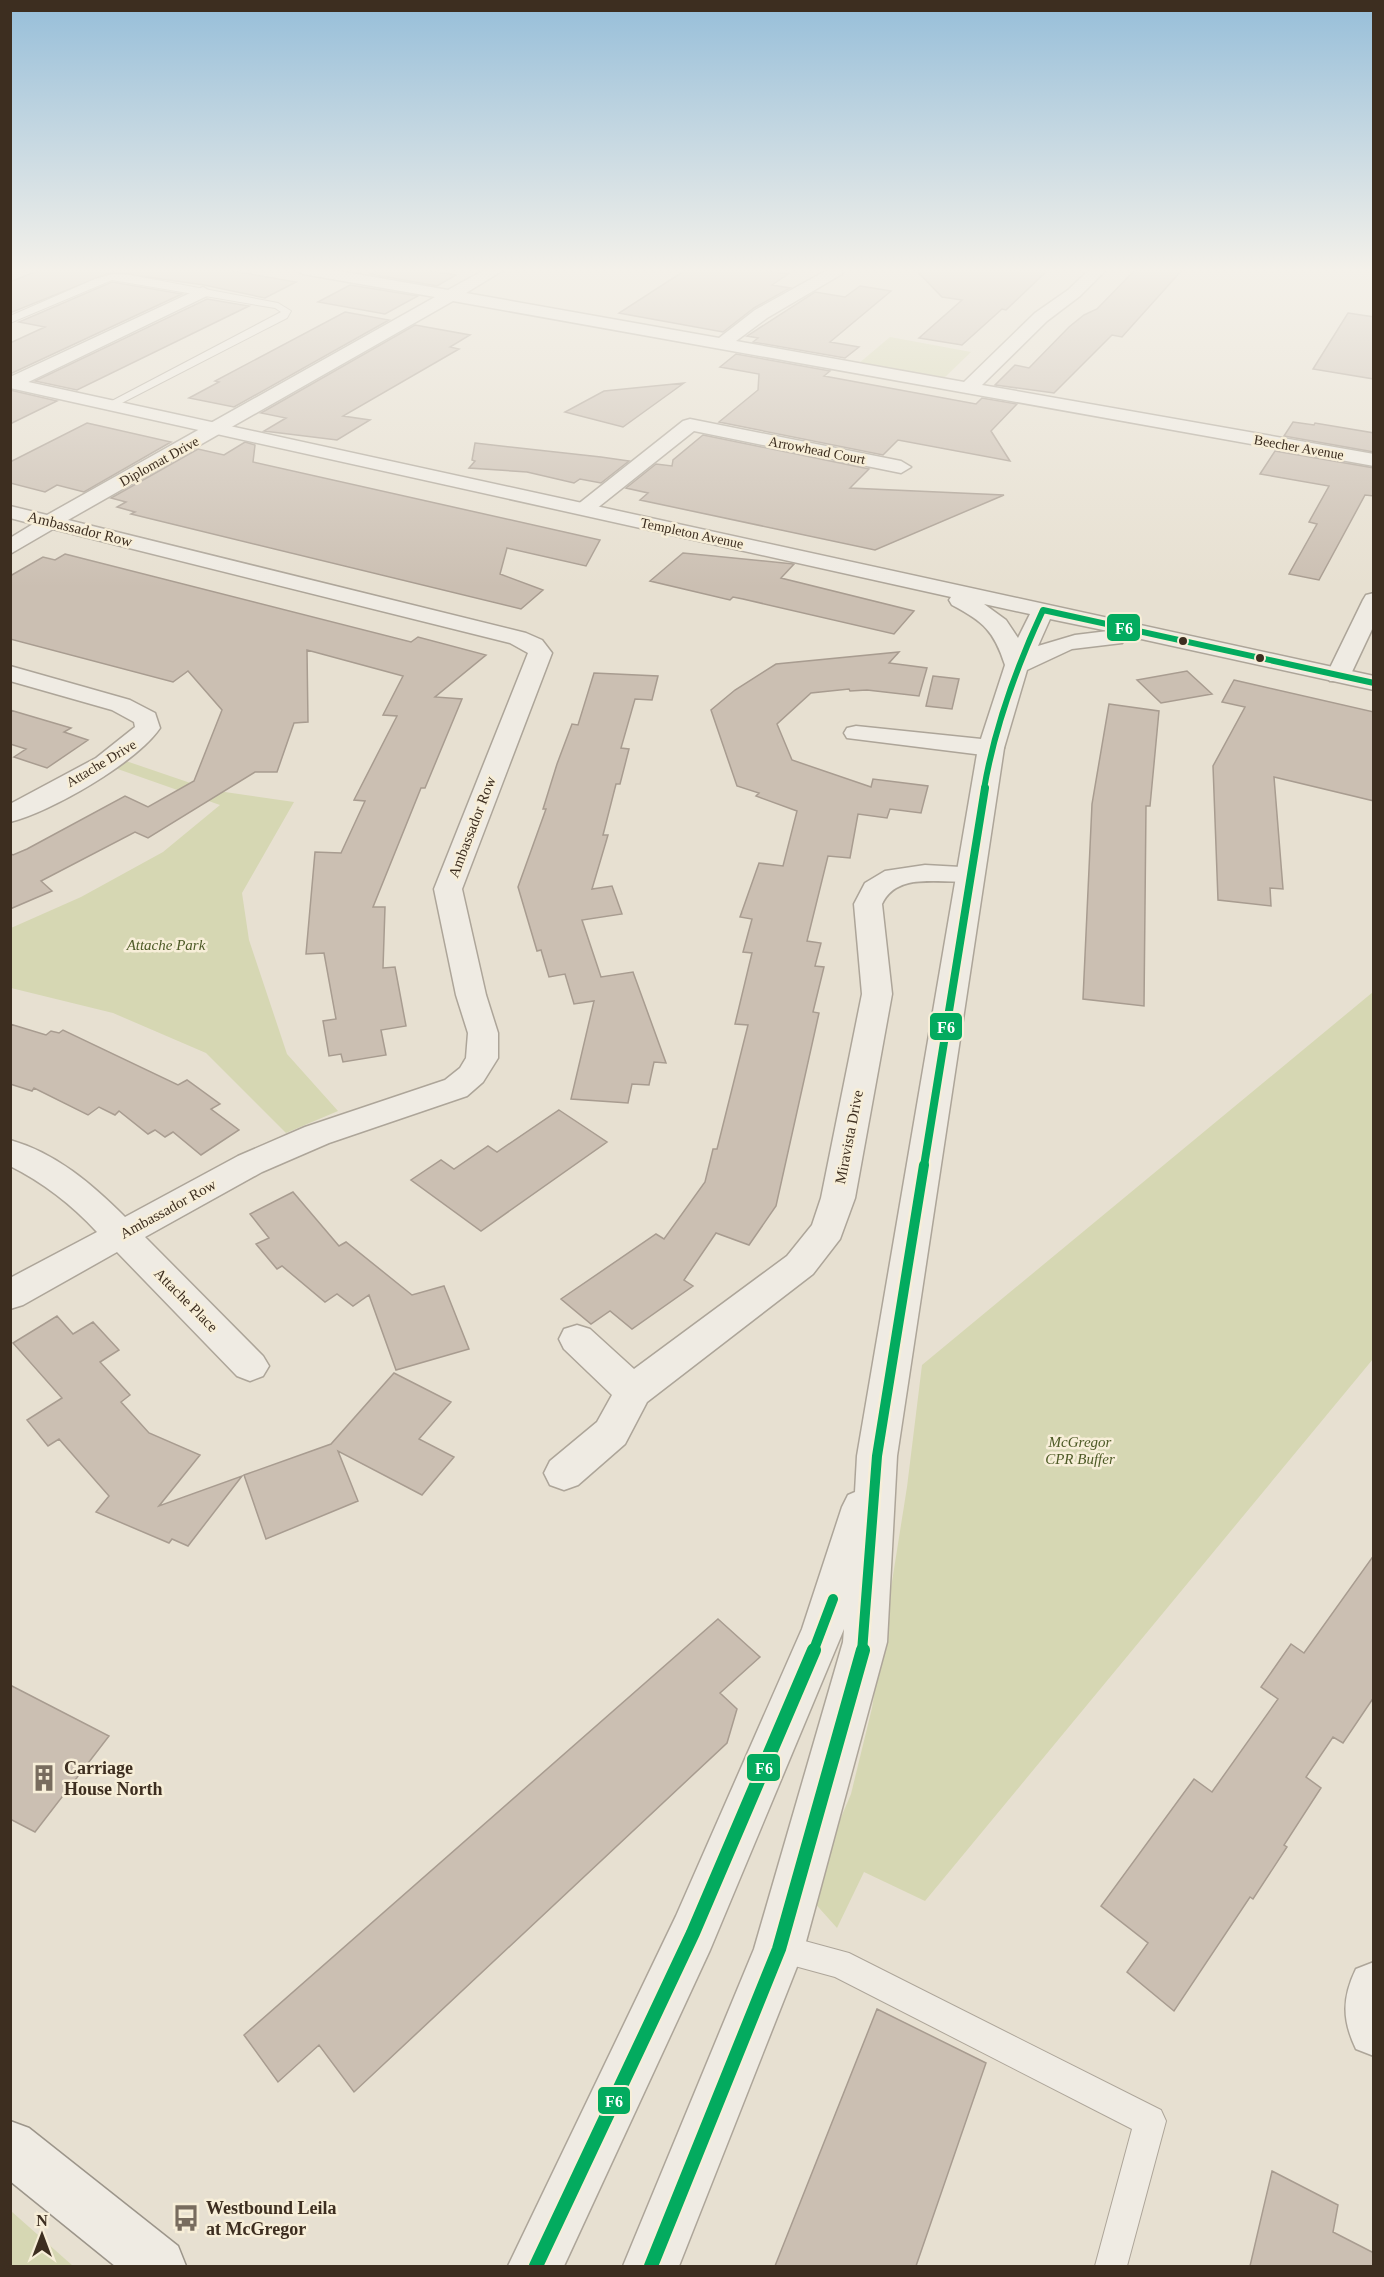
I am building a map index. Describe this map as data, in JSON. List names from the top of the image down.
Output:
{
  "streets": {
    "street": [
      "Beecher Avenue",
      "Arrowhead Court",
      "Diplomat Drive",
      "Ambassador Row",
      "Templeton Avenue",
      "Attache Drive",
      "Miravista Drive",
      "Attache Place"
    ]
  },
  "crossings": [
    ["Arrowhead Court", "Templeton Avenue"],
    ["Diplomat Drive", "Ambassador Row"],
    ["Diplomat Drive", "Templeton Avenue"],
    ["Ambassador Row", "Attache Place"]
  ],
  "parks": ["Attache Park", "McGregor CPR Buffer"],
  "places": {
    "building": ["Carriage House North"],
    "bus stop": ["Westbound Leila at McGregor"]
  },
  "lines": ["transit line F6"],
  "north": "top"
}
